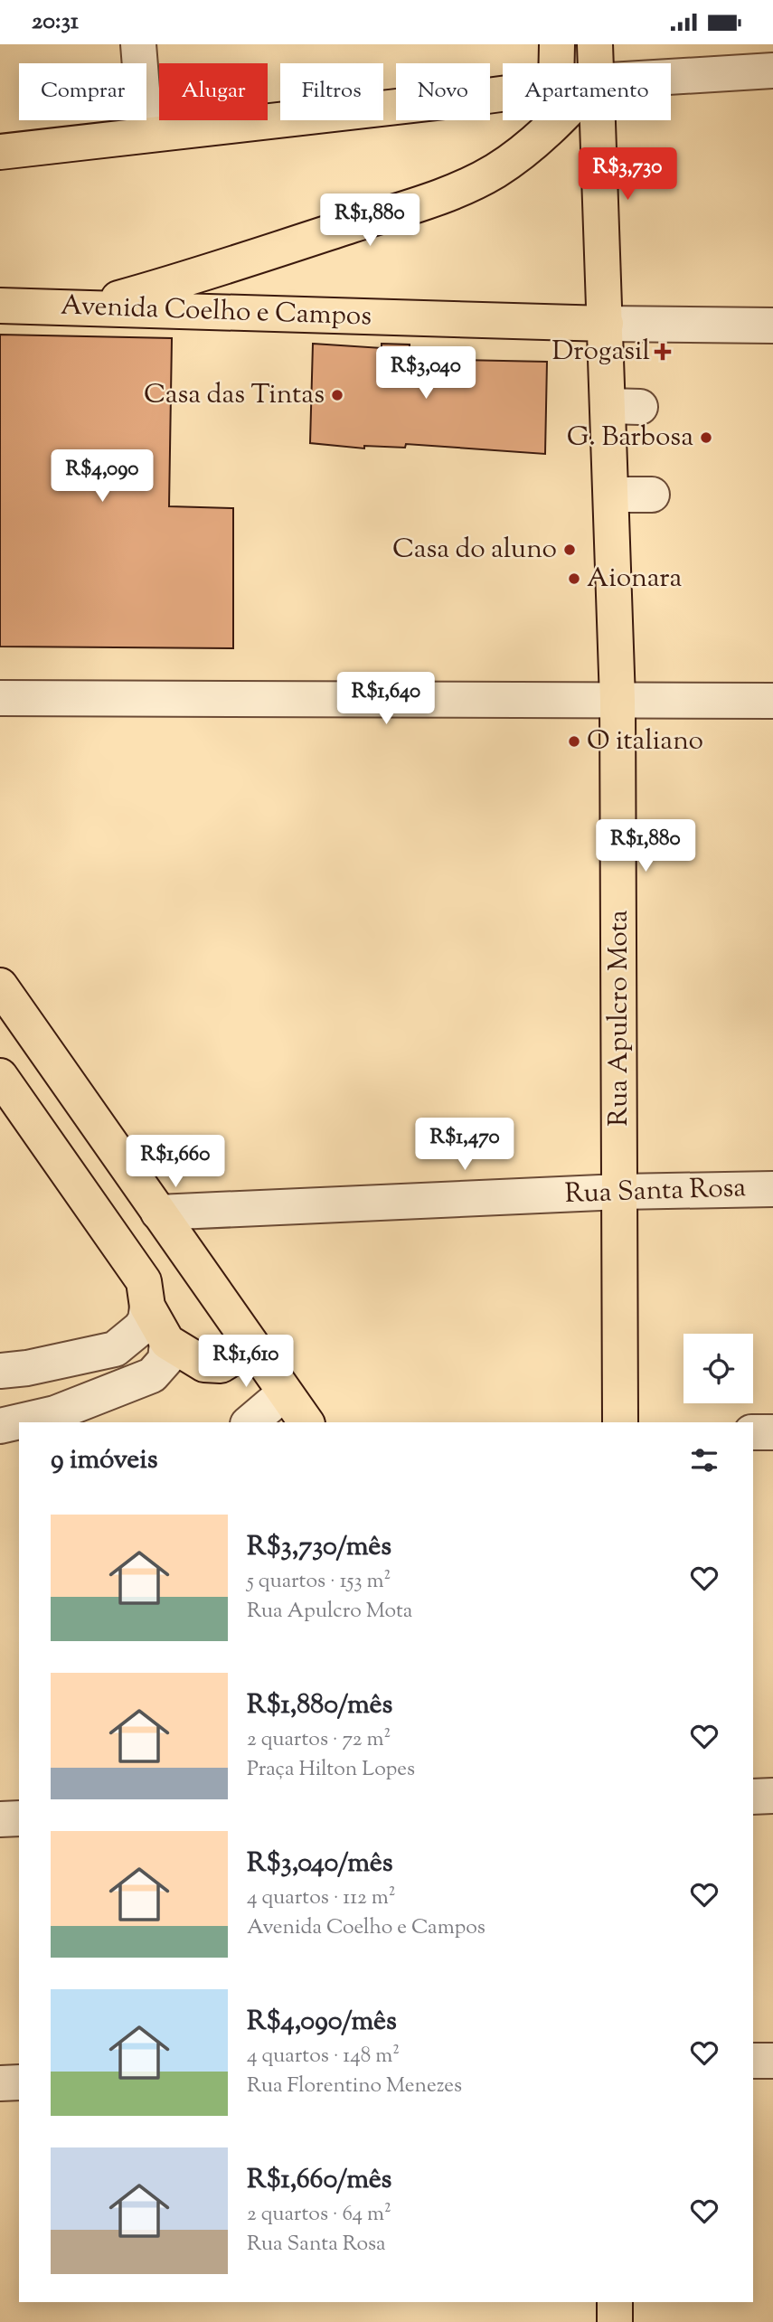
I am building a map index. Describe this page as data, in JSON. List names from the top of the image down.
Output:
{
  "streets": {
    "main road": ["Avenida Coelho e Campos", "Rua Apulcro Mota"],
    "street": ["Rua Santa Rosa"]
  },
  "crossings": [
    ["Avenida Coelho e Campos", "Rua Apulcro Mota"],
    ["Rua Apulcro Mota", "Rua Santa Rosa"]
  ],
  "places": {
    "health": ["Drogasil"],
    "other": [
      "Casa das Tintas",
      "G. Barbosa",
      "Casa do aluno",
      "Aionara",
      "O italiano"
    ]
  },
  "page": {
    "status": "20:31",
    "chip": [
      "Comprar",
      "Alugar",
      "Filtros",
      "Novo",
      "Apartamento"
    ],
    "price": [
      "R$3,730",
      "R$1,880",
      "R$3,040",
      "R$4,090",
      "R$1,640",
      "R$1,880",
      "R$1,470",
      "R$1,660",
      "R$1,610"
    ],
    "heading": "9 imóveis",
    "list": [
      {
        "name": "R$3,730/mês",
        "note": "5 quartos · 153 m² · Rua Apulcro Mota"
      },
      {
        "name": "R$1,880/mês",
        "note": "2 quartos · 72 m² · Praça Hilton Lopes"
      },
      {
        "name": "R$3,040/mês",
        "note": "4 quartos · 112 m² · Avenida Coelho e Campos"
      },
      {
        "name": "R$4,090/mês",
        "note": "4 quartos · 148 m² · Rua Florentino Menezes"
      },
      {
        "name": "R$1,660/mês",
        "note": "2 quartos · 64 m² · Rua Santa Rosa"
      }
    ]
  }
}
